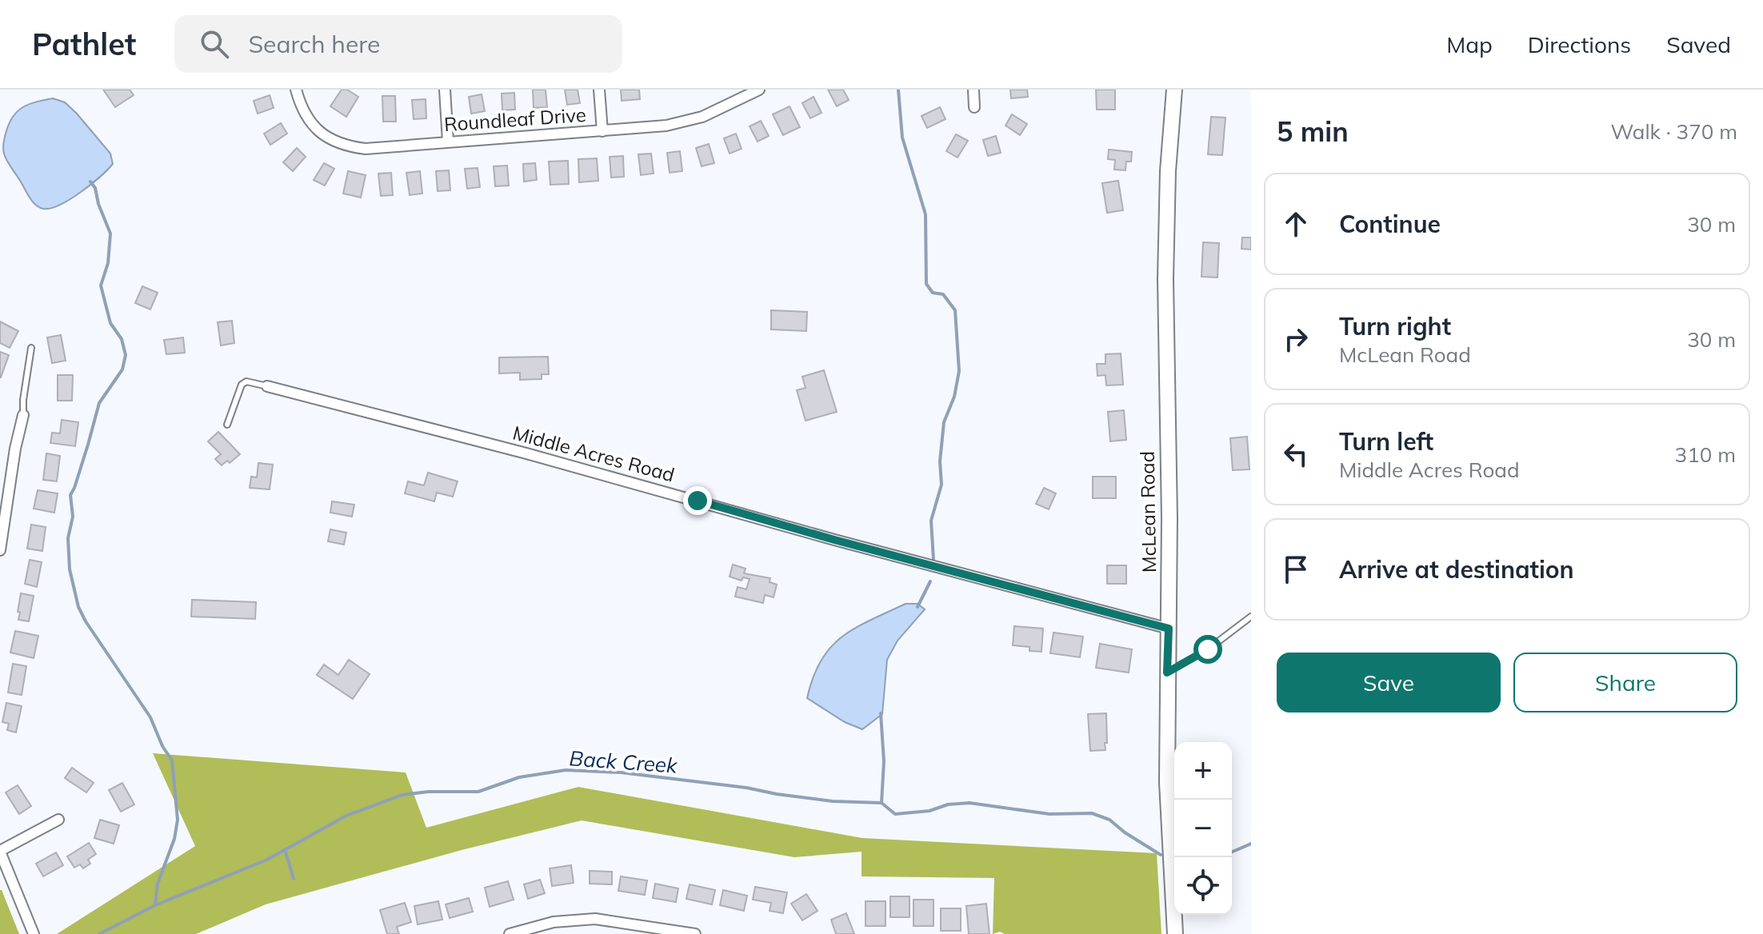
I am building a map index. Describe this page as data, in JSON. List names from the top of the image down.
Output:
{
  "streets": {
    "street": ["Roundleaf Drive", "Middle Acres Road", "McLean Road"]
  },
  "crossings": [
    ["Middle Acres Road", "McLean Road"]
  ],
  "water": ["Back Creek"],
  "page": {
    "header": "Pathlet",
    "search": "Search here",
    "nav": ["Map", "Directions", "Saved"],
    "heading": ["5 min", "Walk · 370 m"],
    "list": [
      ["Continue", "30 m"],
      ["Turn right", "McLean Road", "30 m"],
      ["Turn left", "Middle Acres Road", "310 m"],
      "Arrive at destination"
    ],
    "buttons": ["Save", "Share"],
    "map_buttons": ["+", "−"]
  }
}
